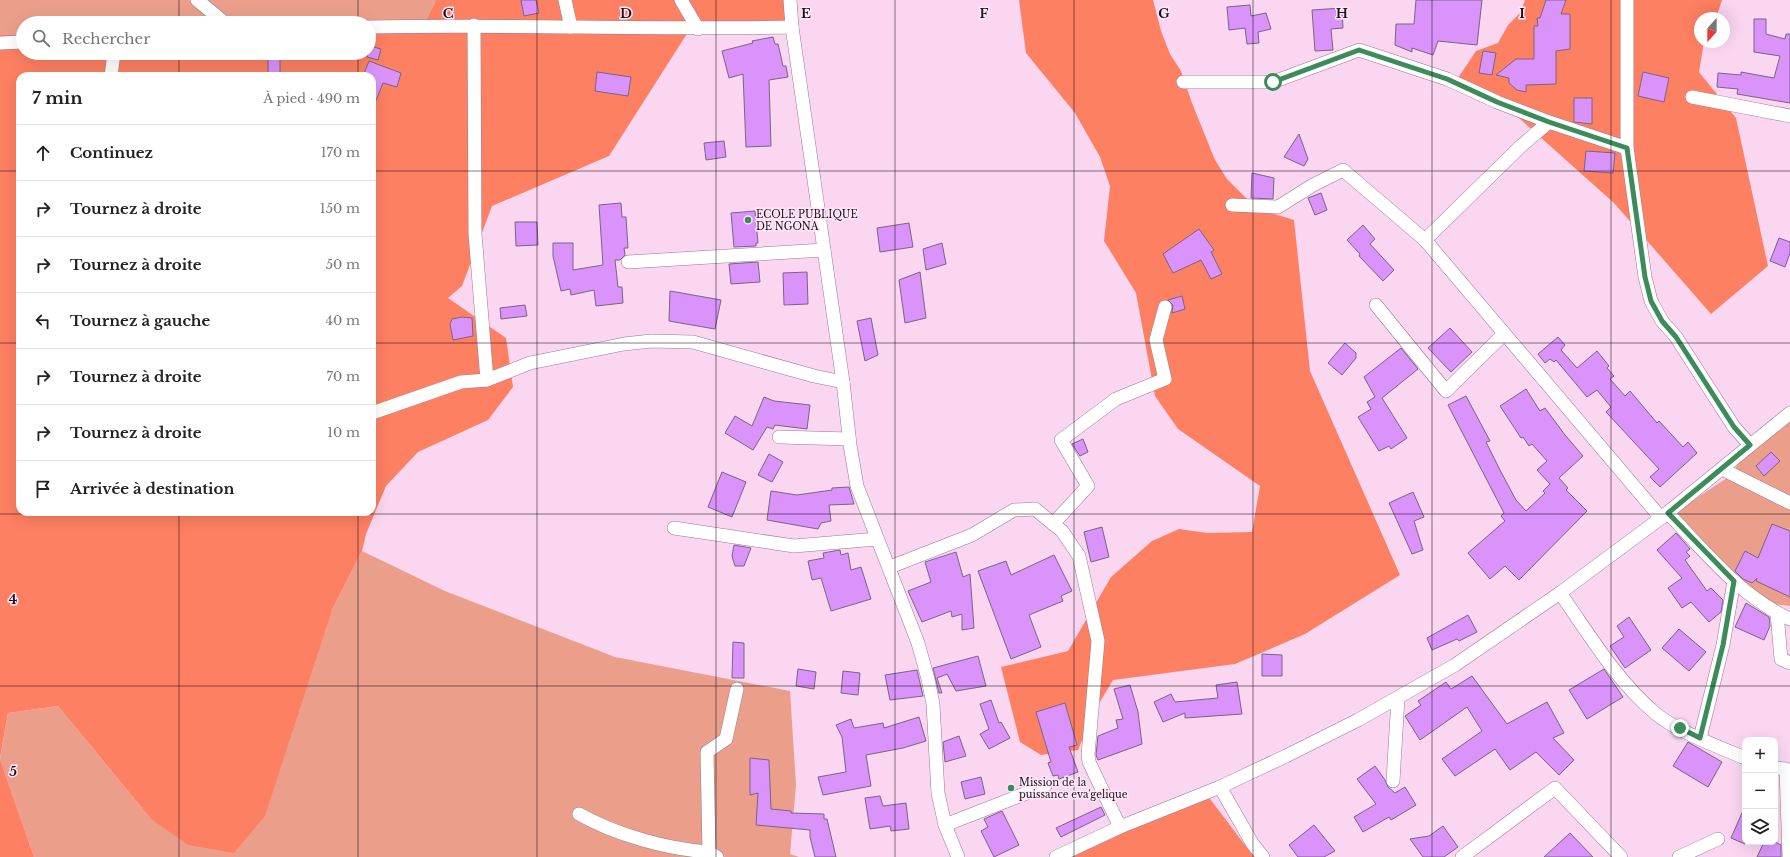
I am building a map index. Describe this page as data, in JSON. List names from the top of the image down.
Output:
{
  "places": ["ECOLE PUBLIQUE DE NGONA", "Mission de la puissance eva'gelique"],
  "north": "bottom",
  "page": {
    "search": "Rechercher",
    "heading": ["7 min", "À pied · 490 m"],
    "list": [
      ["Continuez", "170 m"],
      ["Tournez à droite", "150 m"],
      ["Tournez à droite", "50 m"],
      ["Tournez à gauche", "40 m"],
      ["Tournez à droite", "70 m"],
      ["Tournez à droite", "10 m"],
      "Arrivée à destination"
    ],
    "map_buttons": ["+", "−"]
  },
  "grid": {
    "columns": [
      "C",
      "D",
      "E",
      "F",
      "G",
      "H",
      "I"
    ],
    "rows": ["4", "5"]
  }
}
